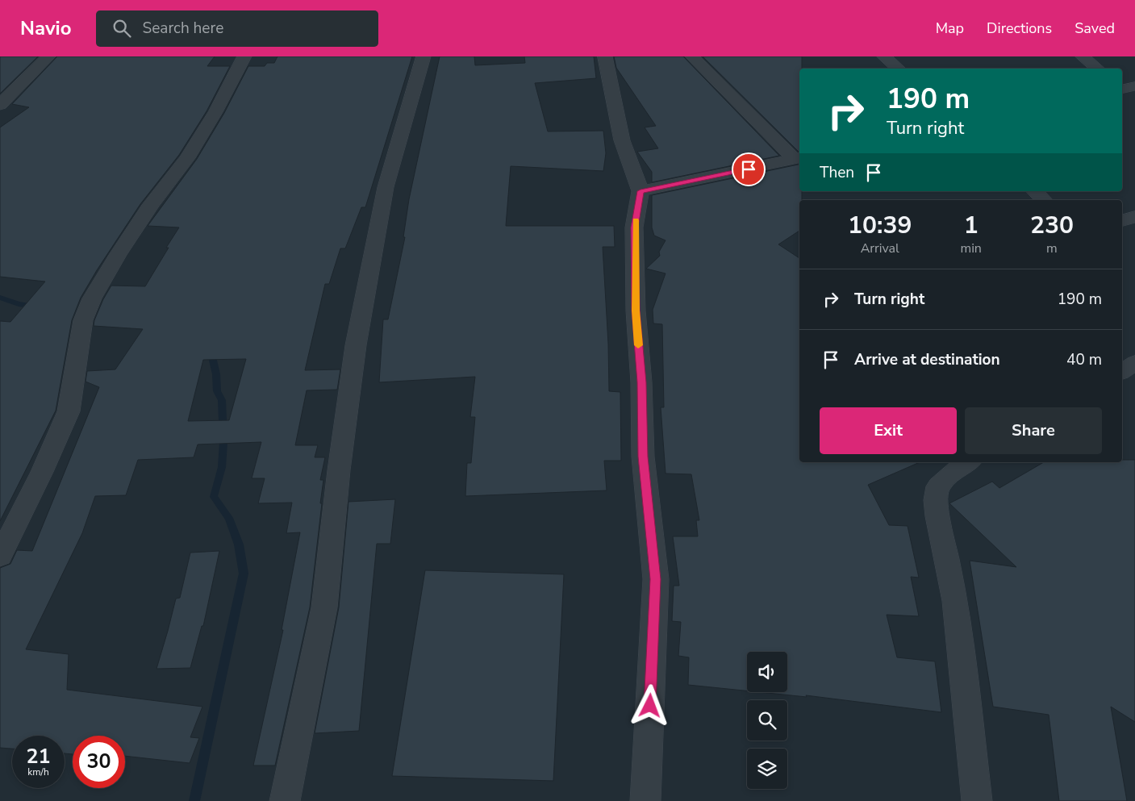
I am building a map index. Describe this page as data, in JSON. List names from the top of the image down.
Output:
{
  "page": {
    "header": "Navio",
    "search": "Search here",
    "nav": ["Map", "Directions", "Saved"],
    "turn": ["190 m", "Turn right"],
    "then": "Then",
    "eta": [
      "10:39",
      "Arrival",
      "1",
      "min",
      "230",
      "m"
    ],
    "list": [
      {
        "name": "Turn right",
        "value": "190 m"
      },
      {
        "name": "Arrive at destination",
        "value": "40 m"
      }
    ],
    "buttons": ["Exit", "Share"],
    "speed": "21 km/h",
    "limit": "30"
  }
}
